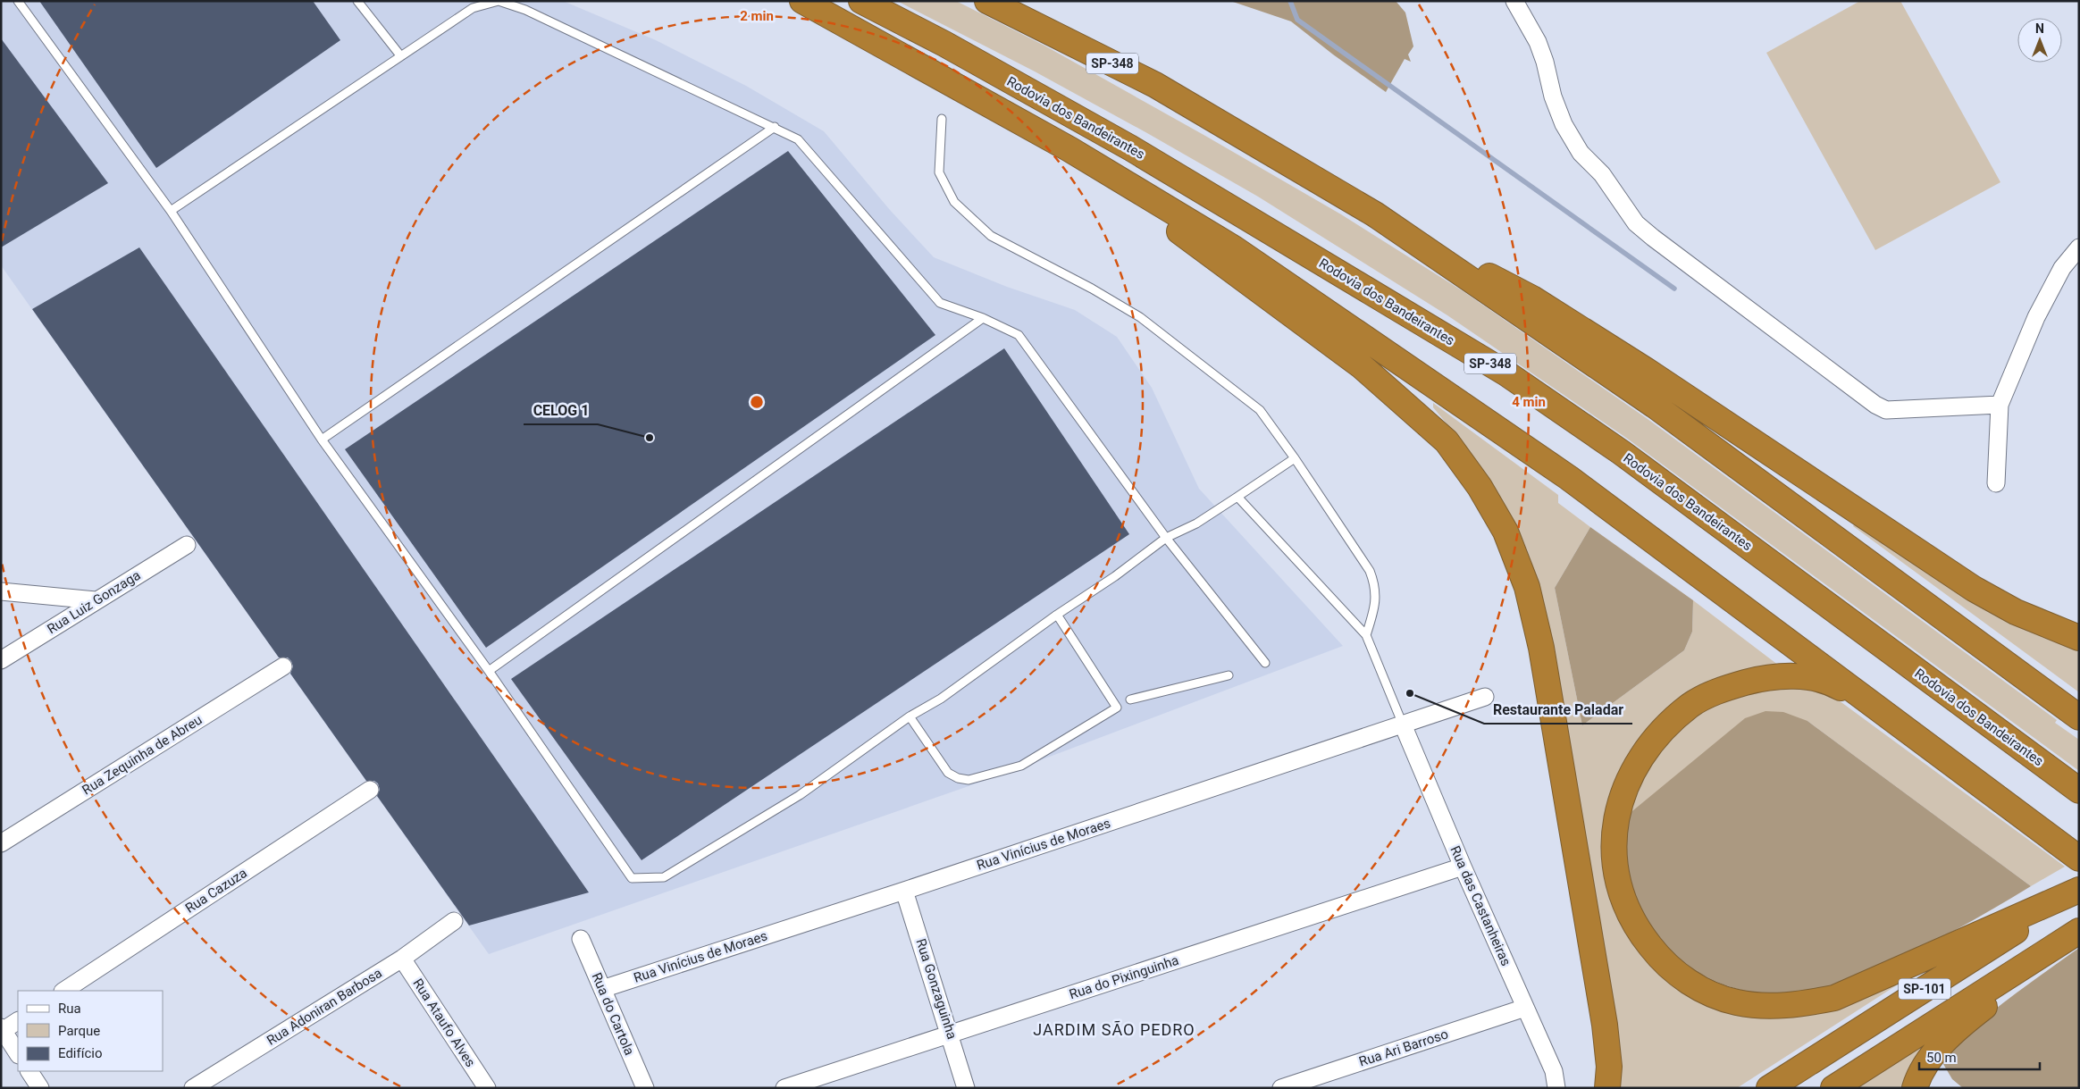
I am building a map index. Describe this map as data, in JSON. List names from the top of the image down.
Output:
{
  "streets": {
    "highway": ["SP-348", "Rodovia dos Bandeirantes", "SP-101"],
    "street": [
      "Rua Luiz Gonzaga",
      "Rua Zequinha de Abreu",
      "Rua Vinícius de Moraes",
      "Rua Cazuza",
      "Rua das Castanheiras",
      "Rua do Pixinguinha",
      "Rua Gonzaguinha",
      "Rua Adoniran Barbosa",
      "Rua do Cartola",
      "Rua Ataufo Alves",
      "Rua Ari Barroso"
    ]
  },
  "crossings": [
    ["Rua Vinícius de Moraes", "Rua das Castanheiras"],
    ["Rua Vinícius de Moraes", "Rua Gonzaguinha"],
    ["Rua Vinícius de Moraes", "Rua do Cartola"],
    ["Rua das Castanheiras", "Rua do Pixinguinha"],
    ["Rua das Castanheiras", "Rua Ari Barroso"],
    ["Rua do Pixinguinha", "Rua Gonzaguinha"],
    ["Rua Adoniran Barbosa", "Rua Ataufo Alves"]
  ],
  "districts": ["JARDIM SÃO PEDRO"],
  "places": ["CELOG 1", "Restaurante Paladar"],
  "legend": ["Rua", "Parque", "Edifício"],
  "scale_bar": "50 m",
  "north": "top",
  "rings": ["2 min", "4 min"]
}
